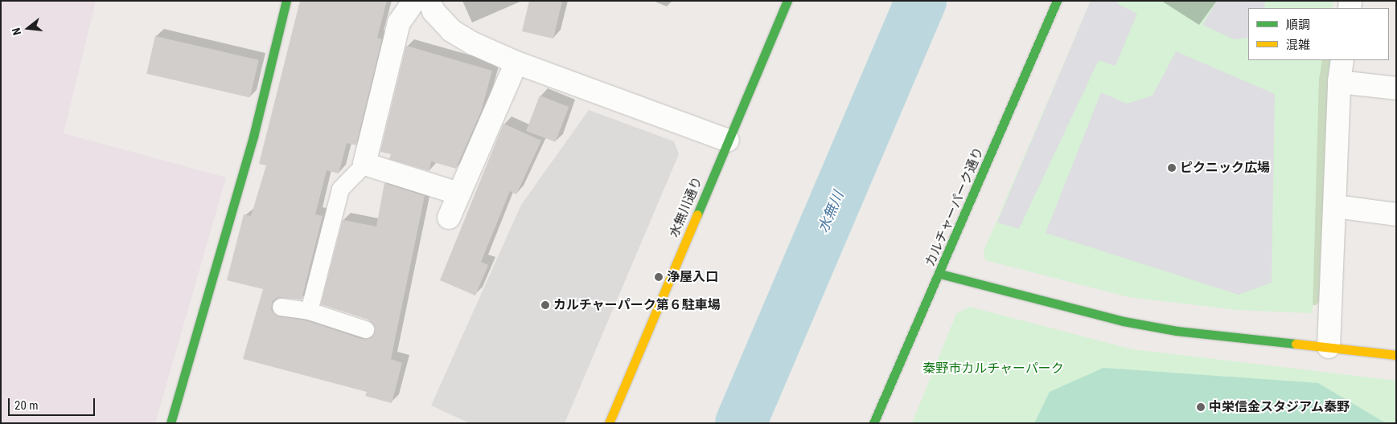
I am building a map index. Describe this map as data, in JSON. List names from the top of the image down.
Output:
{
  "streets": {
    "street": ["水無川通り", "カルチャーパーク通り"]
  },
  "water": ["水無川"],
  "parks": ["秦野市カルチャーパーク"],
  "places": [
    "ピクニック広場",
    "浄屋入口",
    "カルチャーパーク第６駐車場",
    "中栄信金スタジアム秦野"
  ],
  "legend": ["順調", "混雑"],
  "scale_bar": "20 m",
  "north": "left"
}
